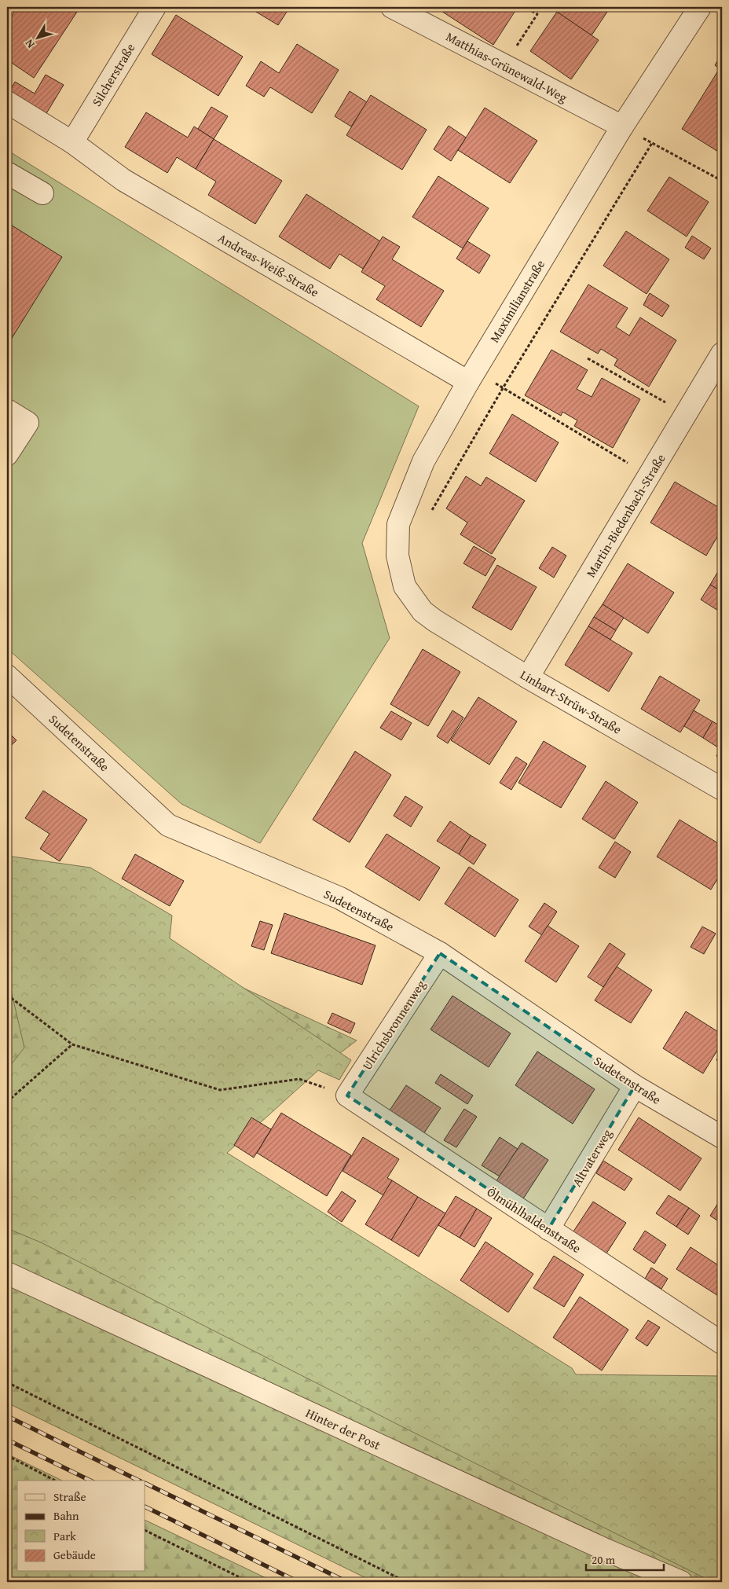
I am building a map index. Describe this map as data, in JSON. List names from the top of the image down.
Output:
{
  "streets": {
    "street": [
      "Matthias-Grünewald-Weg",
      "Silcherstraße",
      "Andreas-Weiß-Straße",
      "Maximilianstraße",
      "Martin-Biedenbach-Straße",
      "Linhart-Strüw-Straße",
      "Sudetenstraße",
      "Ulrichsbronnenweg",
      "Altvaterweg",
      "Ölmühlhaldenstraße",
      "Hinter der Post"
    ]
  },
  "crossings": [
    ["Matthias-Grünewald-Weg", "Maximilianstraße"],
    ["Silcherstraße", "Andreas-Weiß-Straße"],
    ["Andreas-Weiß-Straße", "Maximilianstraße"],
    ["Maximilianstraße", "Linhart-Strüw-Straße"],
    ["Martin-Biedenbach-Straße", "Linhart-Strüw-Straße"],
    ["Sudetenstraße", "Ulrichsbronnenweg"],
    ["Sudetenstraße", "Altvaterweg"],
    ["Ulrichsbronnenweg", "Ölmühlhaldenstraße"],
    ["Altvaterweg", "Ölmühlhaldenstraße"]
  ],
  "legend": [
    "Straße",
    "Bahn",
    "Park",
    "Gebäude"
  ],
  "scale_bar": "20 m",
  "north": "bottom left"
}
